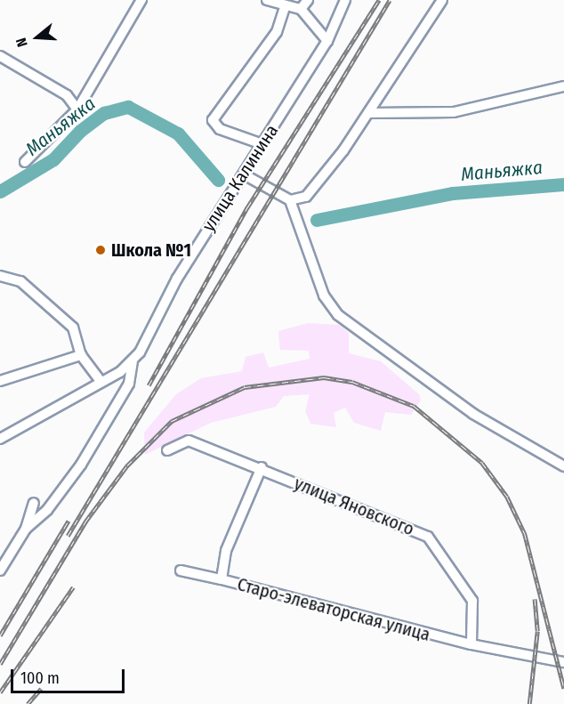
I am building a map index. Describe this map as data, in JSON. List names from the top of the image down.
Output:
{
  "streets": {
    "street": ["улица Калинина", "улица Яновского", "Старо-элеваторская улица"]
  },
  "crossings": [
    ["улица Яновского", "Старо-элеваторская улица"]
  ],
  "water": ["Маньяжка"],
  "places": ["Школа №1"],
  "scale_bar": "100 m",
  "north": "left"
}
